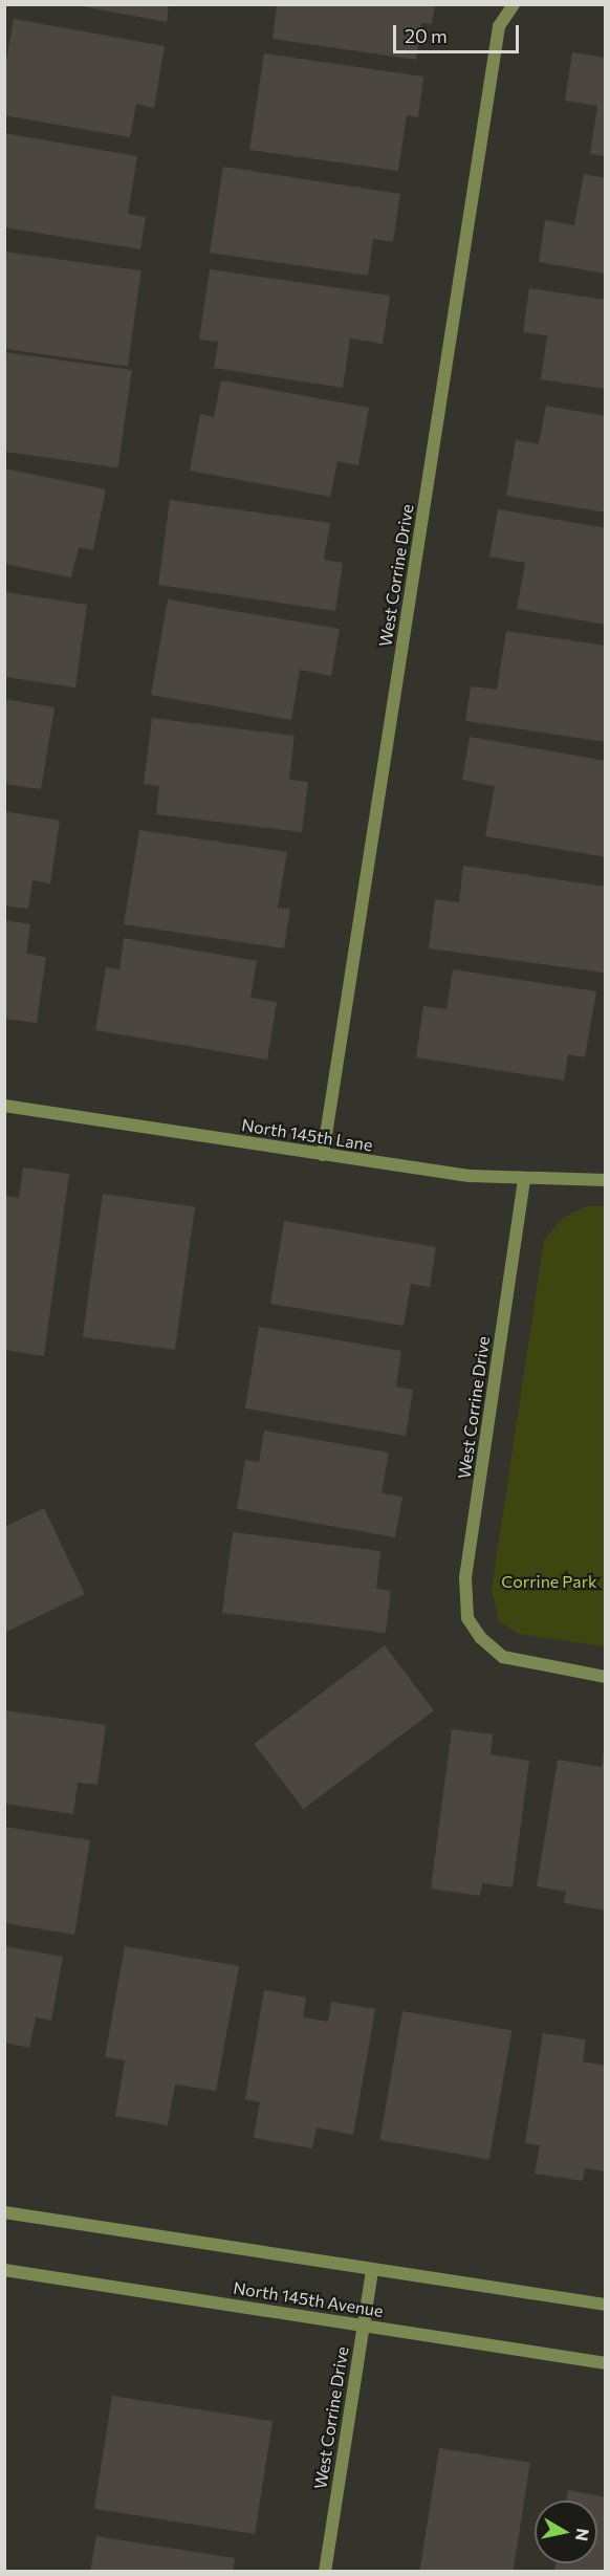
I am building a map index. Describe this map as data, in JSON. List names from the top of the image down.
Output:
{
  "streets": {
    "street": ["West Corrine Drive", "North 145th Lane", "North 145th Avenue"]
  },
  "crossings": [
    ["West Corrine Drive", "North 145th Lane"],
    ["West Corrine Drive", "North 145th Avenue"]
  ],
  "parks": ["Corrine Park"],
  "scale_bar": "20 m",
  "north": "right"
}
